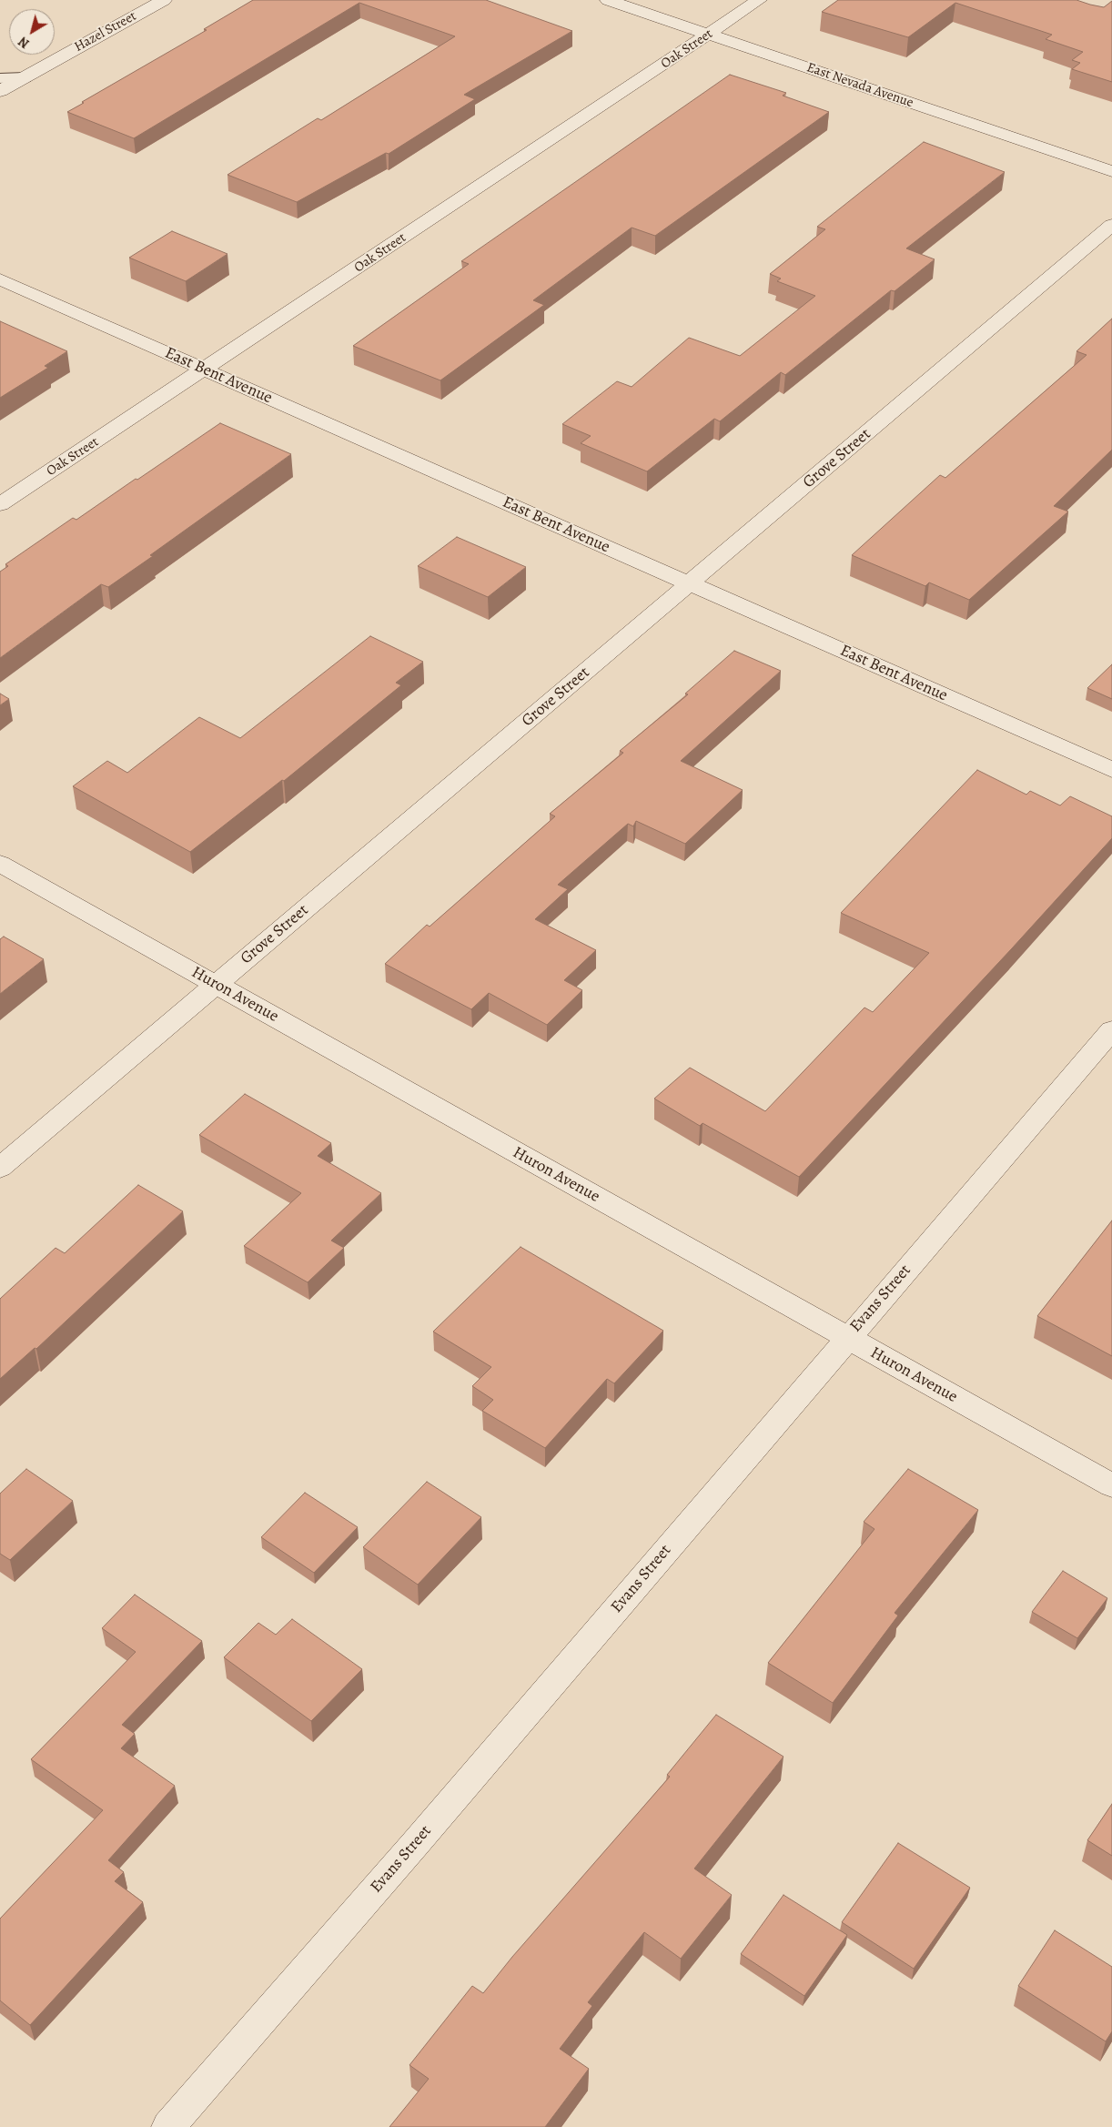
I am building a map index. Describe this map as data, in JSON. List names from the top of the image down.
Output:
{
  "streets": {
    "street": [
      "Hazel Street",
      "Oak Street",
      "East Nevada Avenue",
      "East Bent Avenue",
      "Grove Street",
      "Huron Avenue",
      "Evans Street"
    ]
  },
  "crossings": [
    ["Oak Street", "East Nevada Avenue"],
    ["Oak Street", "East Bent Avenue"],
    ["East Bent Avenue", "Grove Street"],
    ["Grove Street", "Huron Avenue"],
    ["Huron Avenue", "Evans Street"]
  ],
  "north": "bottom left"
}
